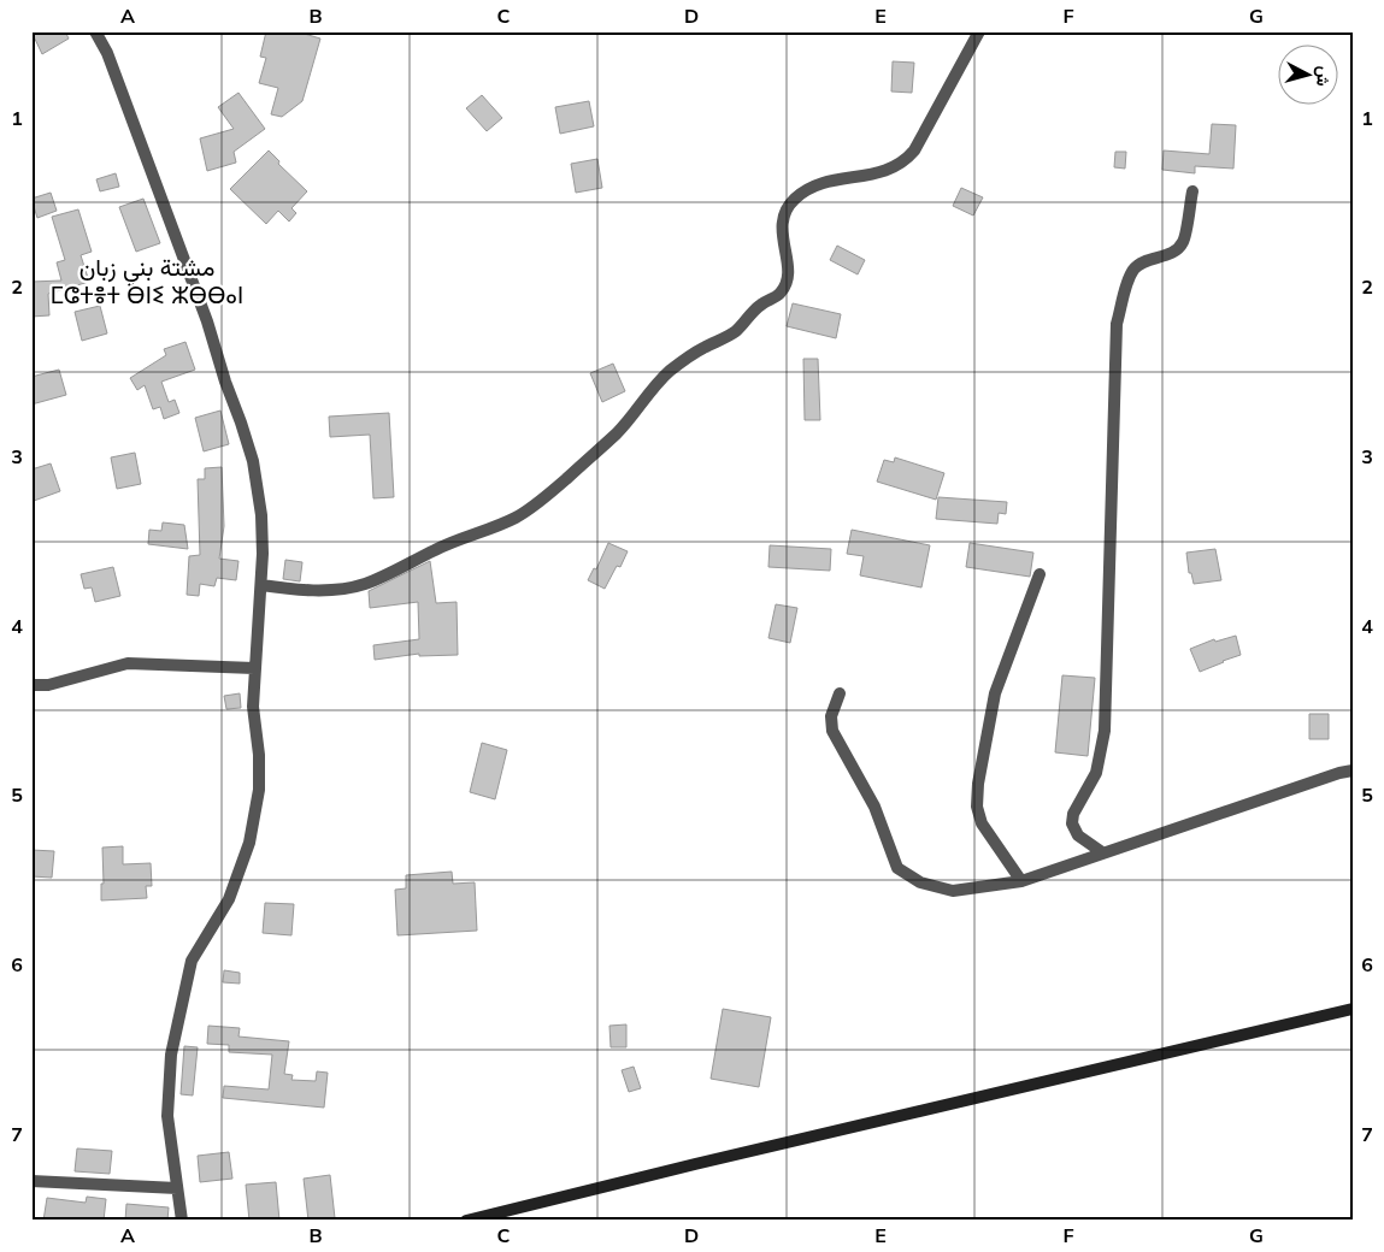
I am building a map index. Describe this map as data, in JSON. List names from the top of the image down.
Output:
{
  "districts": ["مشتة بني زبان ⵎⵛⵜⴻⵜ ⴱⵏⵉ ⵣⴱⴱⴰⵏ"],
  "north": "right",
  "grid": {
    "columns": [
      "A",
      "B",
      "C",
      "D",
      "E",
      "F",
      "G"
    ],
    "rows": [
      "1",
      "2",
      "3",
      "4",
      "5",
      "6",
      "7"
    ]
  }
}
